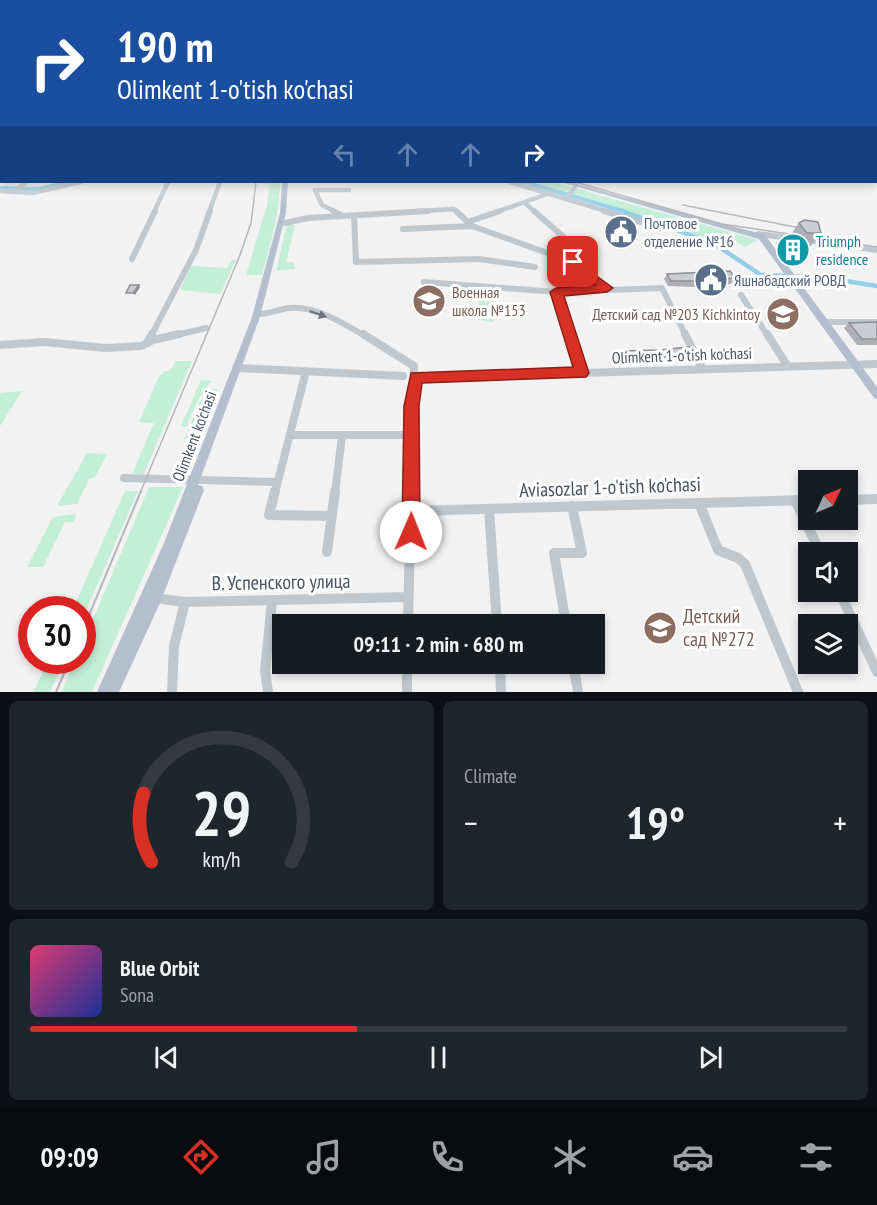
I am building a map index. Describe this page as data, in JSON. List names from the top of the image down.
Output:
{
  "streets": {
    "main road": ["Olimkent ko'chasi"],
    "street": ["Olimkent 1-o'tish ko'chasi", "Aviasozlar 1-o'tish ko'chasi", "В. Успенского улица"]
  },
  "crossings": [
    ["Olimkent ko'chasi", "В. Успенского улица"]
  ],
  "places": {
    "public building": ["Почтовое отделение №16", "Яшнабадский РОВД"],
    "building": ["Triumph residence"],
    "school or university": ["Военная школа №153", "Детский сад №203 Kichkintoy", "Детский сад №272"]
  },
  "north": "top right",
  "page": {
    "turn": ["190 m", "Olimkent 1-o'tish ko'chasi"],
    "limit": "30",
    "trip": "09:11 · 2 min · 680 m",
    "tile": "Climate",
    "heat": ["−", "19°", "+"],
    "song": ["Blue Orbit", "Sona"],
    "tabs": "09:09",
    "gauge": ["29", "km/h"]
  }
}
